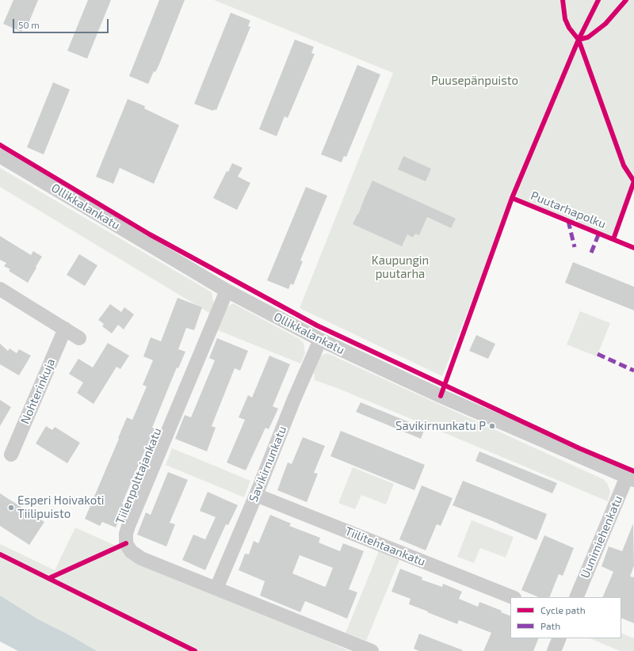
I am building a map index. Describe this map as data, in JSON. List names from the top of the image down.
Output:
{
  "streets": {
    "street": [
      "Ollikkalankatu",
      "Nohterinkuja",
      "Savikirnunkatu",
      "Tiilenpolttajankatu",
      "Uunimiehenkatu",
      "Tiilitehtaankatu"
    ],
    "cycle path": ["Puutarhapolku"]
  },
  "crossings": [
    ["Ollikkalankatu", "Savikirnunkatu"],
    ["Ollikkalankatu", "Tiilenpolttajankatu"],
    ["Ollikkalankatu", "Uunimiehenkatu"],
    ["Savikirnunkatu", "Tiilenpolttajankatu"],
    ["Savikirnunkatu", "Tiilitehtaankatu"]
  ],
  "parks": ["Puusepänpuisto", "Kaupungin puutarha"],
  "places": ["Savikirnunkatu P", "Esperi Hoivakoti Tiilipuisto"],
  "legend": ["Cycle path", "Path"],
  "scale_bar": "50 m"
}
